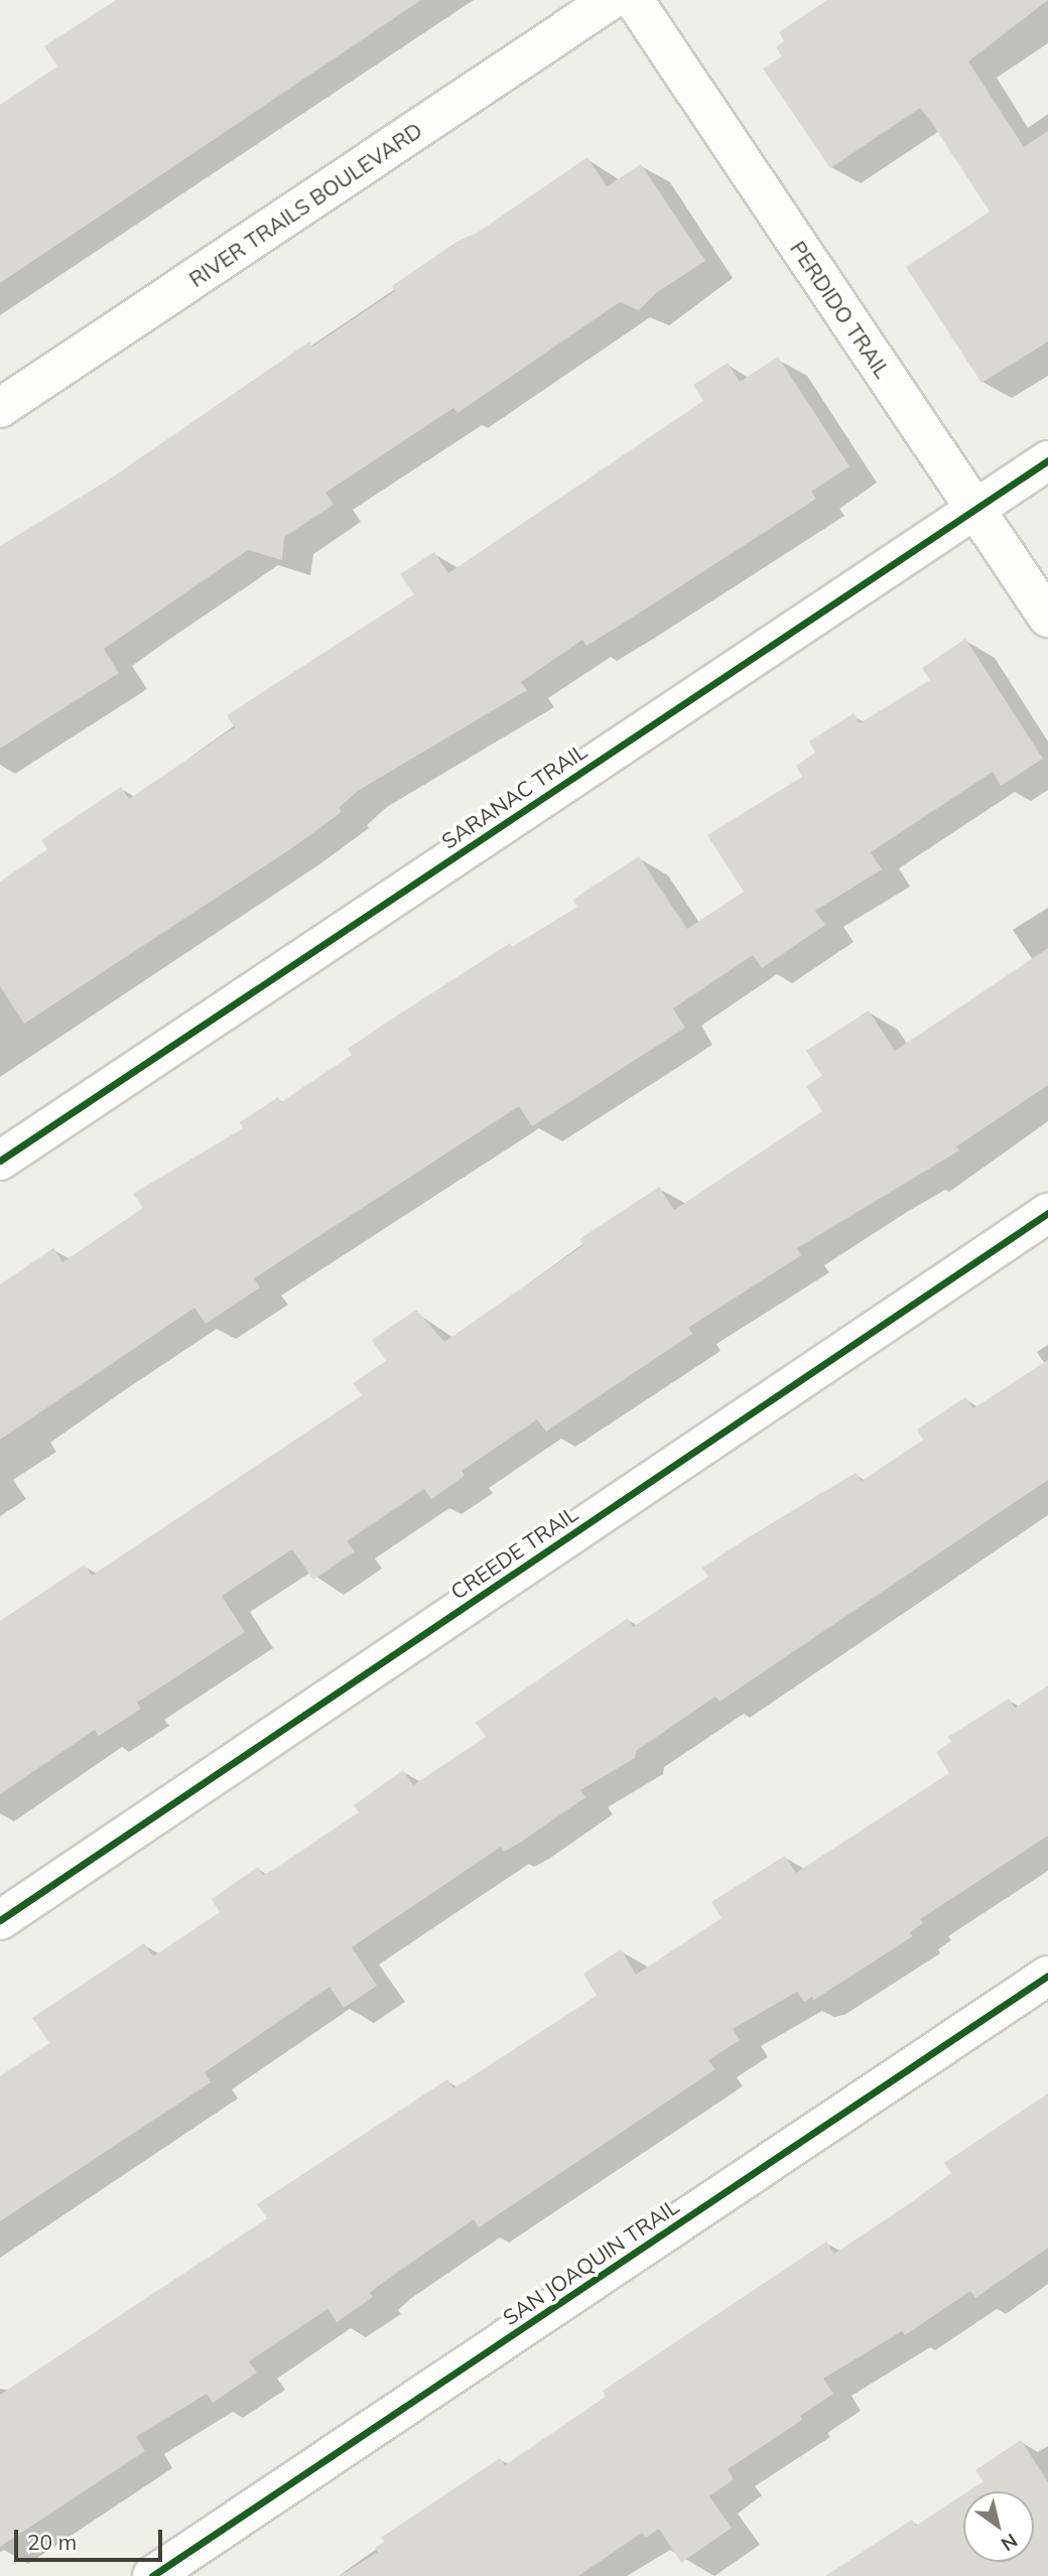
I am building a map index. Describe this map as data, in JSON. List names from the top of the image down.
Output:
{
  "streets": {
    "street": [
      "RIVER TRAILS BOULEVARD",
      "PERDIDO TRAIL",
      "SARANAC TRAIL",
      "CREEDE TRAIL",
      "SAN JOAQUIN TRAIL"
    ]
  },
  "crossings": [
    ["PERDIDO TRAIL", "SARANAC TRAIL"]
  ],
  "scale_bar": "20 m",
  "north": "bottom right"
}
